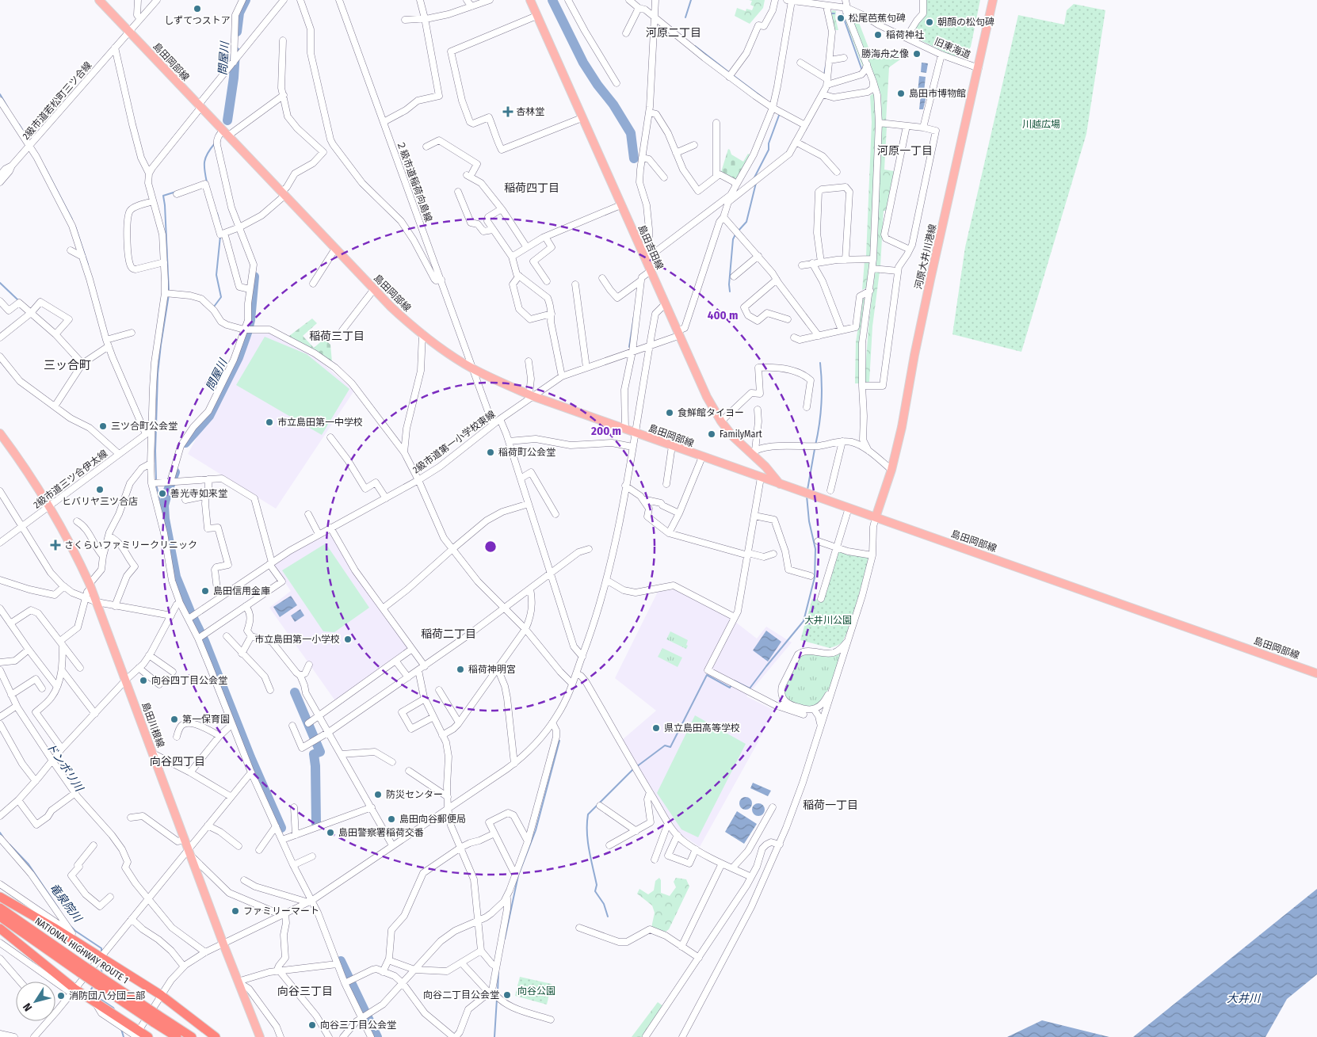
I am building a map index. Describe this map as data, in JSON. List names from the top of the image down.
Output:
{
  "streets": {
    "highway": ["NATIONAL HIGHWAY ROUTE 1"],
    "main road": [
      "島田岡部線",
      "島田吉田線",
      "河原大井川港線",
      "島田川根線"
    ],
    "street": [
      "旧東海道",
      "2級市道若松町三ツ合線",
      "２級市道稲荷向島線",
      "2級市道第一小学校東線",
      "2級市道三ツ合伊太線"
    ]
  },
  "crossings": [
    ["旧東海道", "河原大井川港線"],
    ["島田岡部線", "2級市道若松町三ツ合線"],
    ["島田岡部線", "２級市道稲荷向島線"],
    ["島田岡部線", "島田吉田線"],
    ["島田岡部線", "河原大井川港線"],
    ["島田岡部線", "2級市道第一小学校東線"],
    ["２級市道稲荷向島線", "2級市道第一小学校東線"],
    ["島田吉田線", "2級市道第一小学校東線"],
    ["2級市道三ツ合伊太線", "島田川根線"]
  ],
  "districts": [
    "河原二丁目",
    "河原一丁目",
    "稲荷四丁目",
    "稲荷三丁目",
    "三ッ合町",
    "稲荷二丁目",
    "向谷四丁目",
    "稲荷一丁目",
    "向谷三丁目"
  ],
  "water": [
    "問屋川",
    "ドンボリ川",
    "竜泉院川",
    "大井川"
  ],
  "parks": ["川越広場", "大井川公園", "向谷公園"],
  "places": {
    "other": [
      "しずてつストア",
      "松尾芭蕉句碑",
      "朝顔の松句碑",
      "稲荷神社",
      "勝海舟之像",
      "島田市博物館",
      "食鮮館タイヨー",
      "市立島田第一中学校",
      "三ツ合町公会堂",
      "FamilyMart",
      "稲荷町公会堂",
      "ヒバリヤ三ツ合店",
      "善光寺如来堂",
      "島田信用金庫",
      "市立島田第一小学校",
      "稲荷神明宮",
      "向谷四丁目公会堂",
      "第一保育園",
      "県立島田高等学校",
      "防災センター",
      "島田向谷郵便局",
      "島田警察署稲荷交番",
      "ファミリーマート",
      "向谷二丁目公会堂",
      "消防団八分団二部",
      "向谷三丁目公会堂"
    ],
    "health": ["杏林堂", "さくらいファミリークリニック"]
  },
  "north": "bottom left",
  "rings": ["400 m", "200 m"]
}
